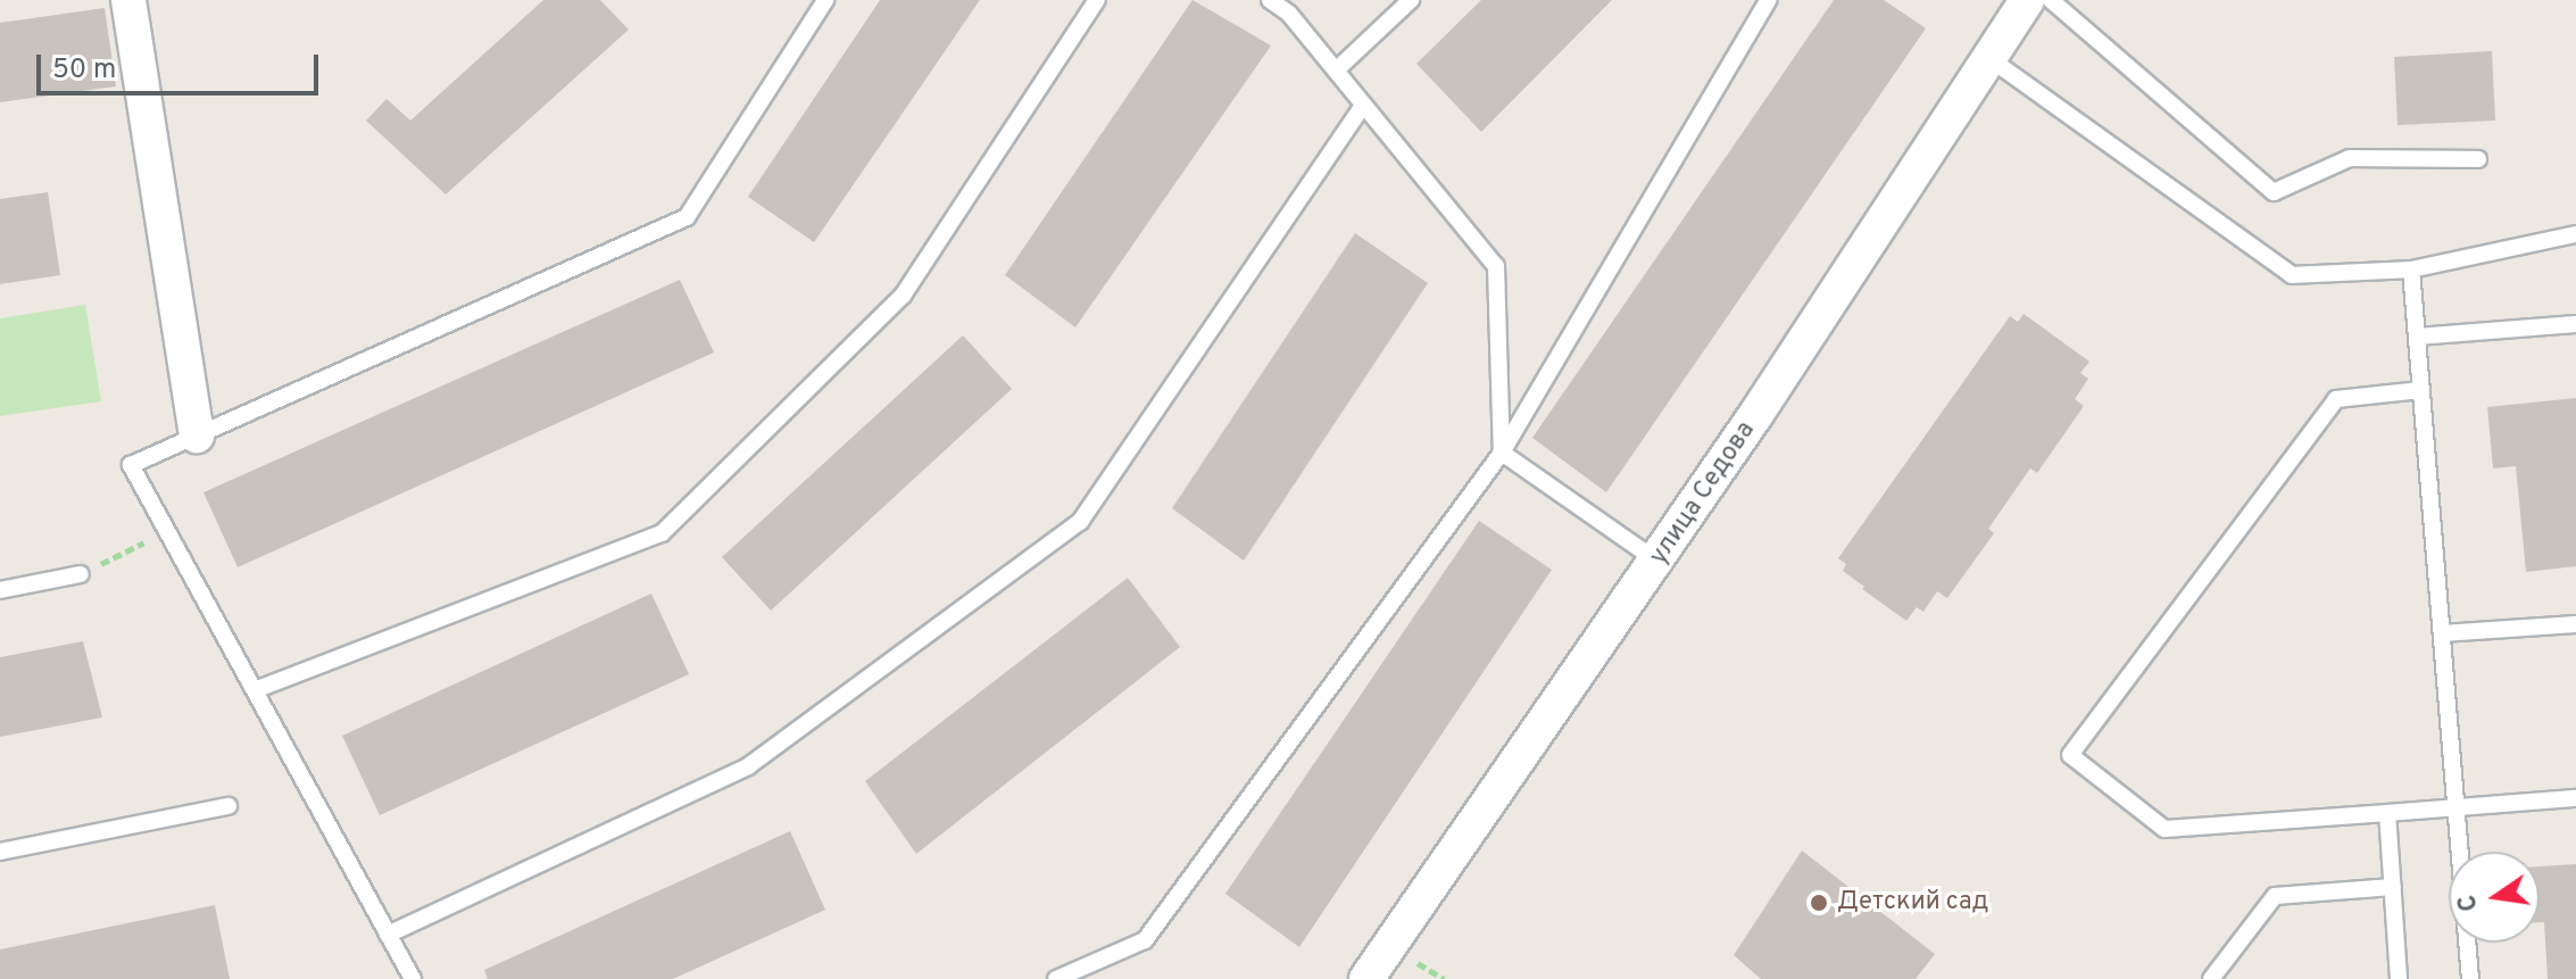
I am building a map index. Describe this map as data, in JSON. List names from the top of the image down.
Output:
{
  "streets": {
    "street": ["улица Седова"]
  },
  "places": ["Детский сад"],
  "scale_bar": "50 m",
  "north": "left"
}
